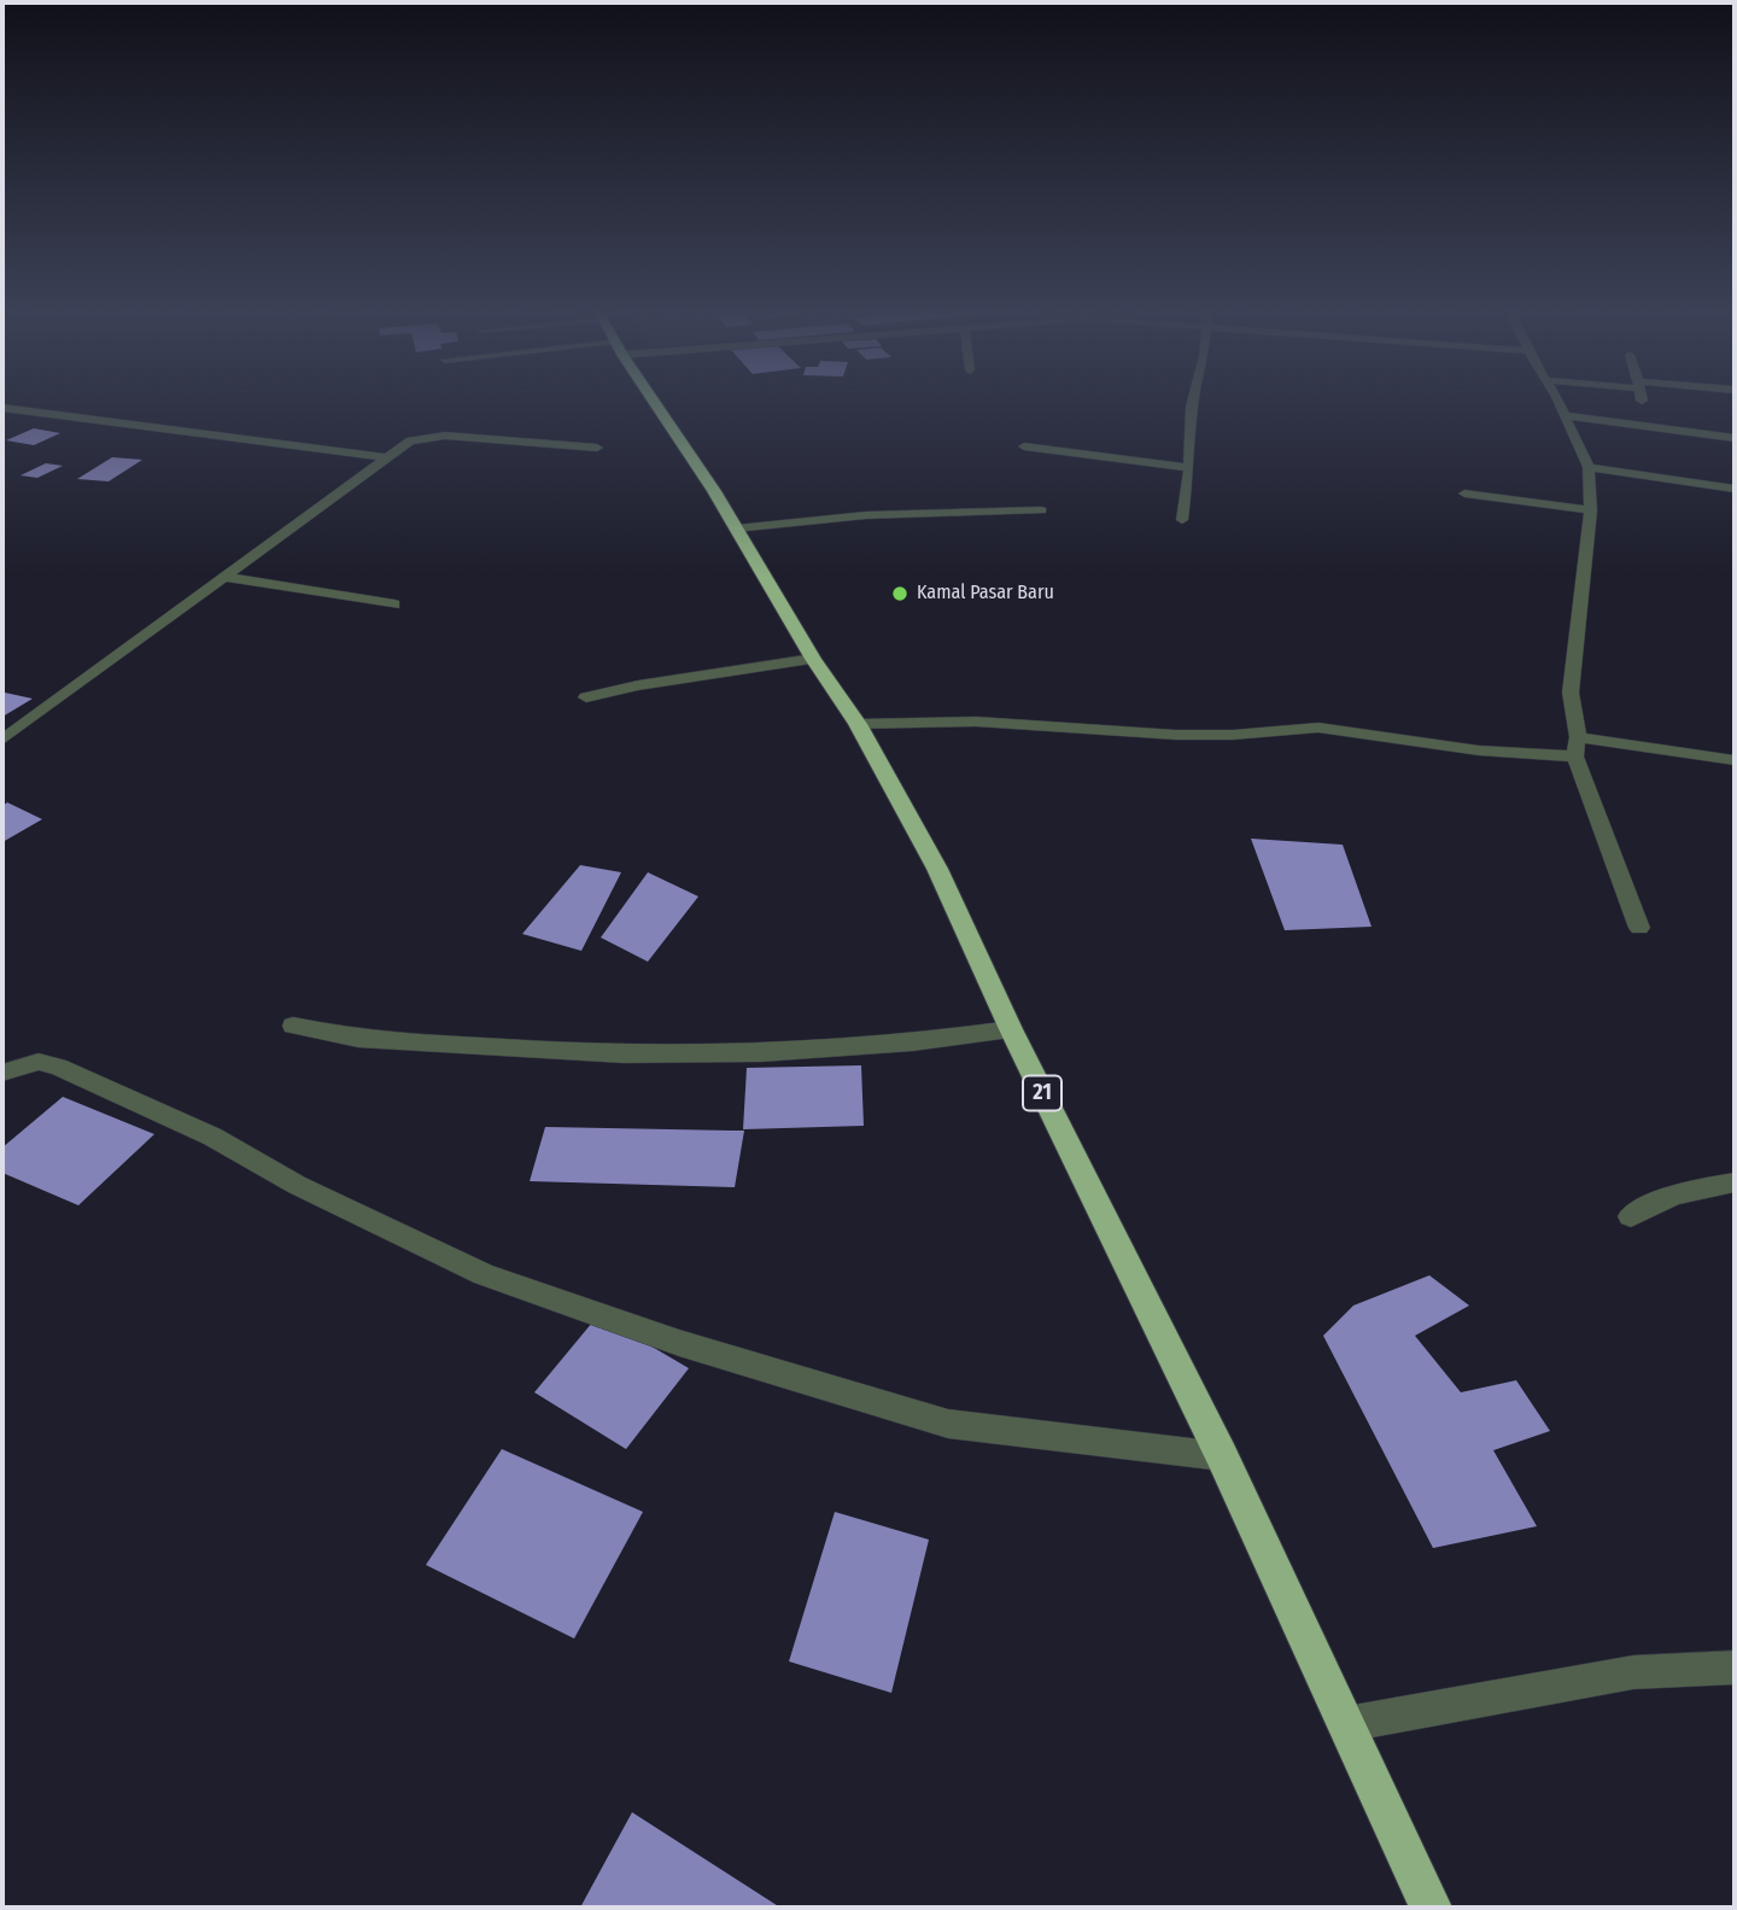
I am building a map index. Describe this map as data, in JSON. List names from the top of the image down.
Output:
{
  "streets": {
    "highway": ["21"]
  },
  "places": ["Kamal Pasar Baru"]
}
